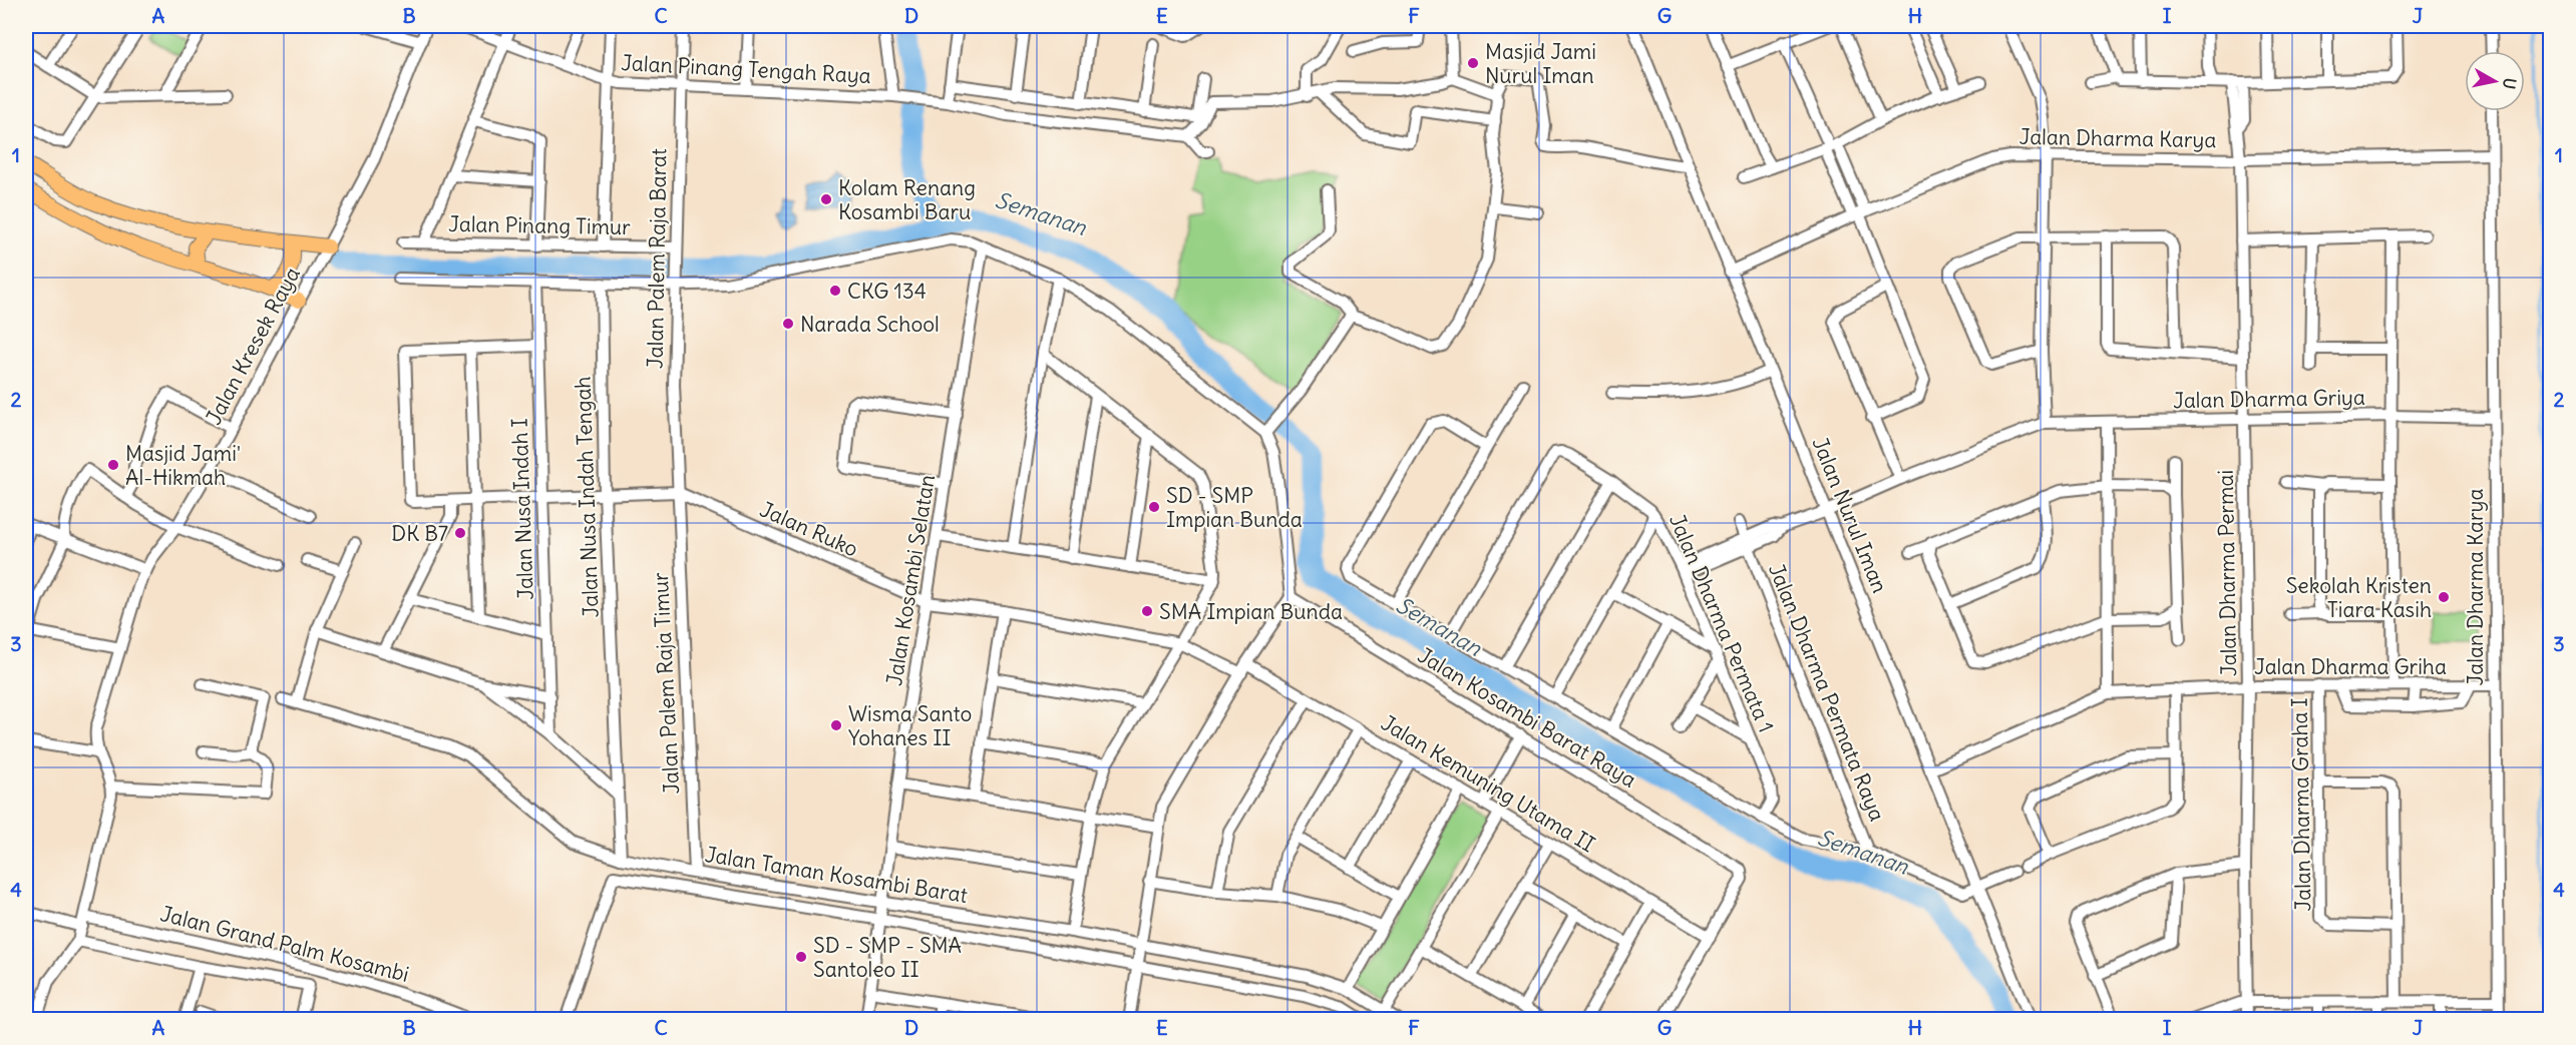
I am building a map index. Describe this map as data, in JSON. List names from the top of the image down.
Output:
{
  "streets": {
    "street": [
      "Jalan Pinang Tengah Raya",
      "Jalan Dharma Karya",
      "Jalan Pinang Timur",
      "Jalan Palem Raja Barat",
      "Jalan Kresek Raya",
      "Jalan Dharma Griya",
      "Jalan Nusa Indah Tengah",
      "Jalan Nusa Indah I",
      "Jalan Nurul Iman",
      "Jalan Ruko",
      "Jalan Dharma Permai",
      "Jalan Kosambi Selatan",
      "Jalan Dharma Permata 1",
      "Jalan Dharma Griha",
      "Jalan Palem Raja Timur",
      "Jalan Dharma Permata Raya",
      "Jalan Kosambi Barat Raya",
      "Jalan Kemuning Utama II",
      "Jalan Dharma Graha I",
      "Jalan Taman Kosambi Barat",
      "Jalan Grand Palm Kosambi"
    ]
  },
  "crossings": [
    ["Jalan Pinang Tengah Raya", "Jalan Palem Raja Barat"],
    ["Jalan Dharma Karya", "Jalan Dharma Griya"],
    ["Jalan Dharma Karya", "Jalan Nurul Iman"],
    ["Jalan Dharma Karya", "Jalan Dharma Permai"],
    ["Jalan Dharma Karya", "Jalan Dharma Griha"],
    ["Jalan Pinang Timur", "Jalan Palem Raja Barat"],
    ["Jalan Palem Raja Barat", "Jalan Ruko"],
    ["Jalan Palem Raja Barat", "Jalan Palem Raja Timur"],
    ["Jalan Dharma Griya", "Jalan Dharma Permai"],
    ["Jalan Nusa Indah Tengah", "Jalan Taman Kosambi Barat"],
    ["Jalan Ruko", "Jalan Kosambi Selatan"],
    ["Jalan Ruko", "Jalan Palem Raja Timur"],
    ["Jalan Ruko", "Jalan Kemuning Utama II"],
    ["Jalan Dharma Permai", "Jalan Dharma Griha"],
    ["Jalan Kosambi Selatan", "Jalan Taman Kosambi Barat"],
    ["Jalan Dharma Griha", "Jalan Dharma Graha I"],
    ["Jalan Palem Raja Timur", "Jalan Taman Kosambi Barat"],
    ["Jalan Kosambi Barat Raya", "Jalan Kemuning Utama II"]
  ],
  "water": ["Semanan"],
  "places": [
    "Masjid Jami Nurul Iman",
    "Kolam Renang Kosambi Baru",
    "CKG 134",
    "Narada School",
    "Masjid Jami' Al-Hikmah",
    "SD - SMP Impian Bunda",
    "DK B7",
    "Sekolah Kristen Tiara Kasih",
    "SMA Impian Bunda",
    "Wisma Santo Yohanes II",
    "SD - SMP - SMA Santoleo II"
  ],
  "north": "right",
  "grid": {
    "columns": [
      "A",
      "B",
      "C",
      "D",
      "E",
      "F",
      "G",
      "H",
      "I",
      "J"
    ],
    "rows": [
      "1",
      "2",
      "3",
      "4"
    ]
  }
}
